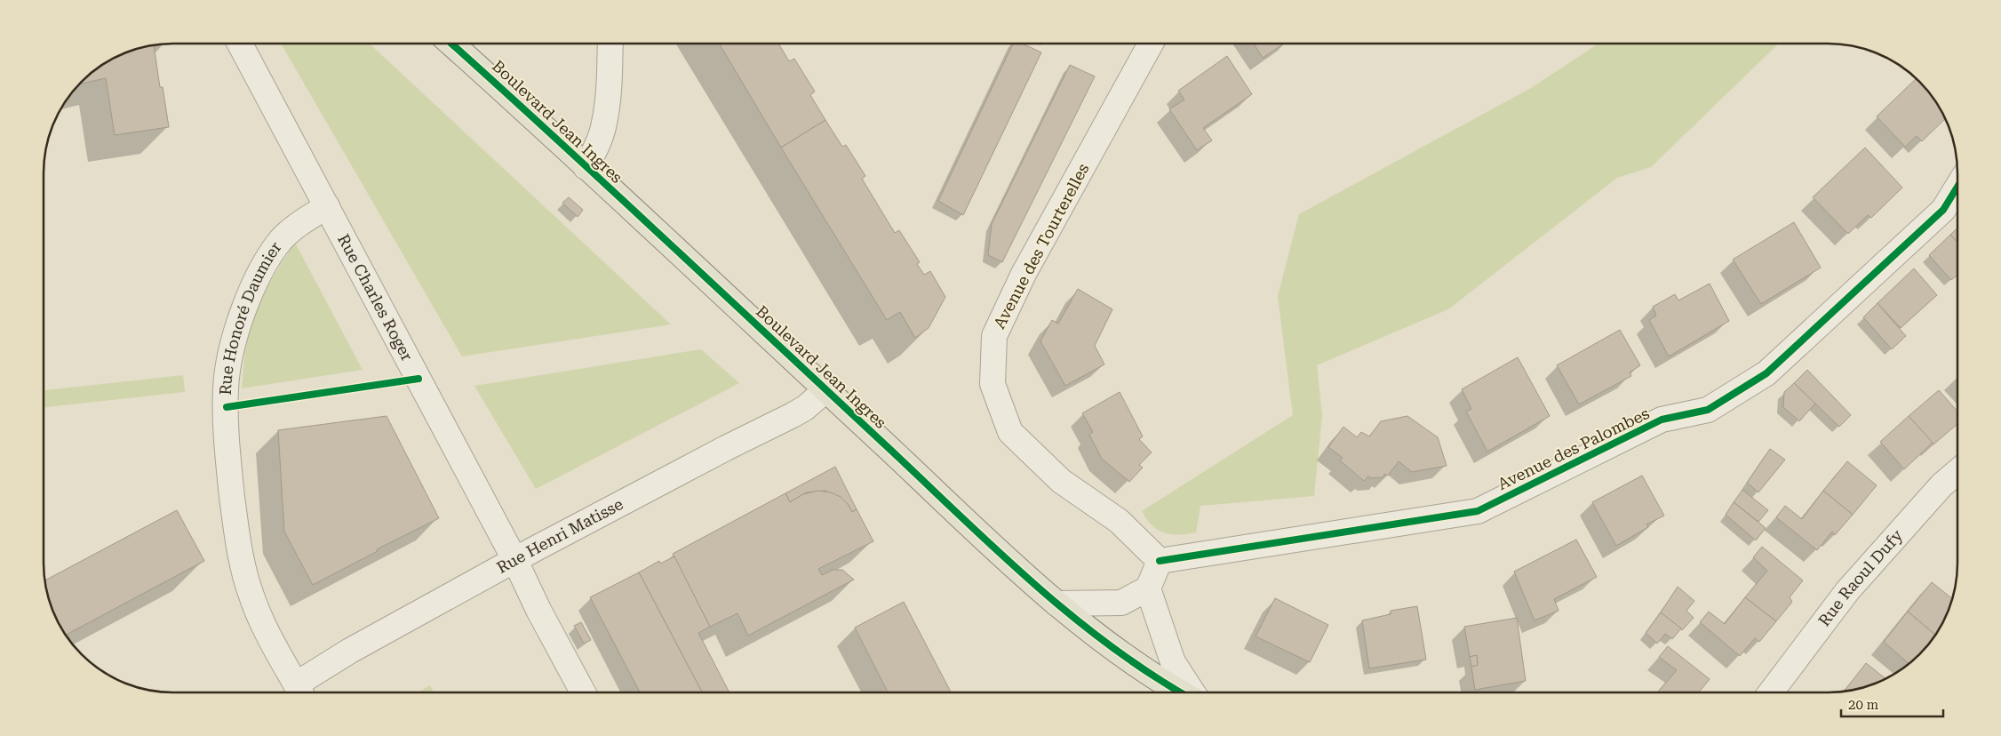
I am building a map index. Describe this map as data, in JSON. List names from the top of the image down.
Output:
{
  "streets": {
    "main road": ["Boulevard Jean Ingres"],
    "street": [
      "Avenue des Tourterelles",
      "Rue Charles Roger",
      "Rue Honoré Daumier",
      "Avenue des Palombes",
      "Rue Henri Matisse",
      "Rue Raoul Dufy"
    ]
  },
  "crossings": [
    ["Boulevard Jean Ingres", "Rue Henri Matisse"],
    ["Avenue des Tourterelles", "Avenue des Palombes"],
    ["Rue Charles Roger", "Rue Honoré Daumier"],
    ["Rue Charles Roger", "Rue Henri Matisse"],
    ["Rue Honoré Daumier", "Rue Henri Matisse"]
  ],
  "scale_bar": "20 m"
}
